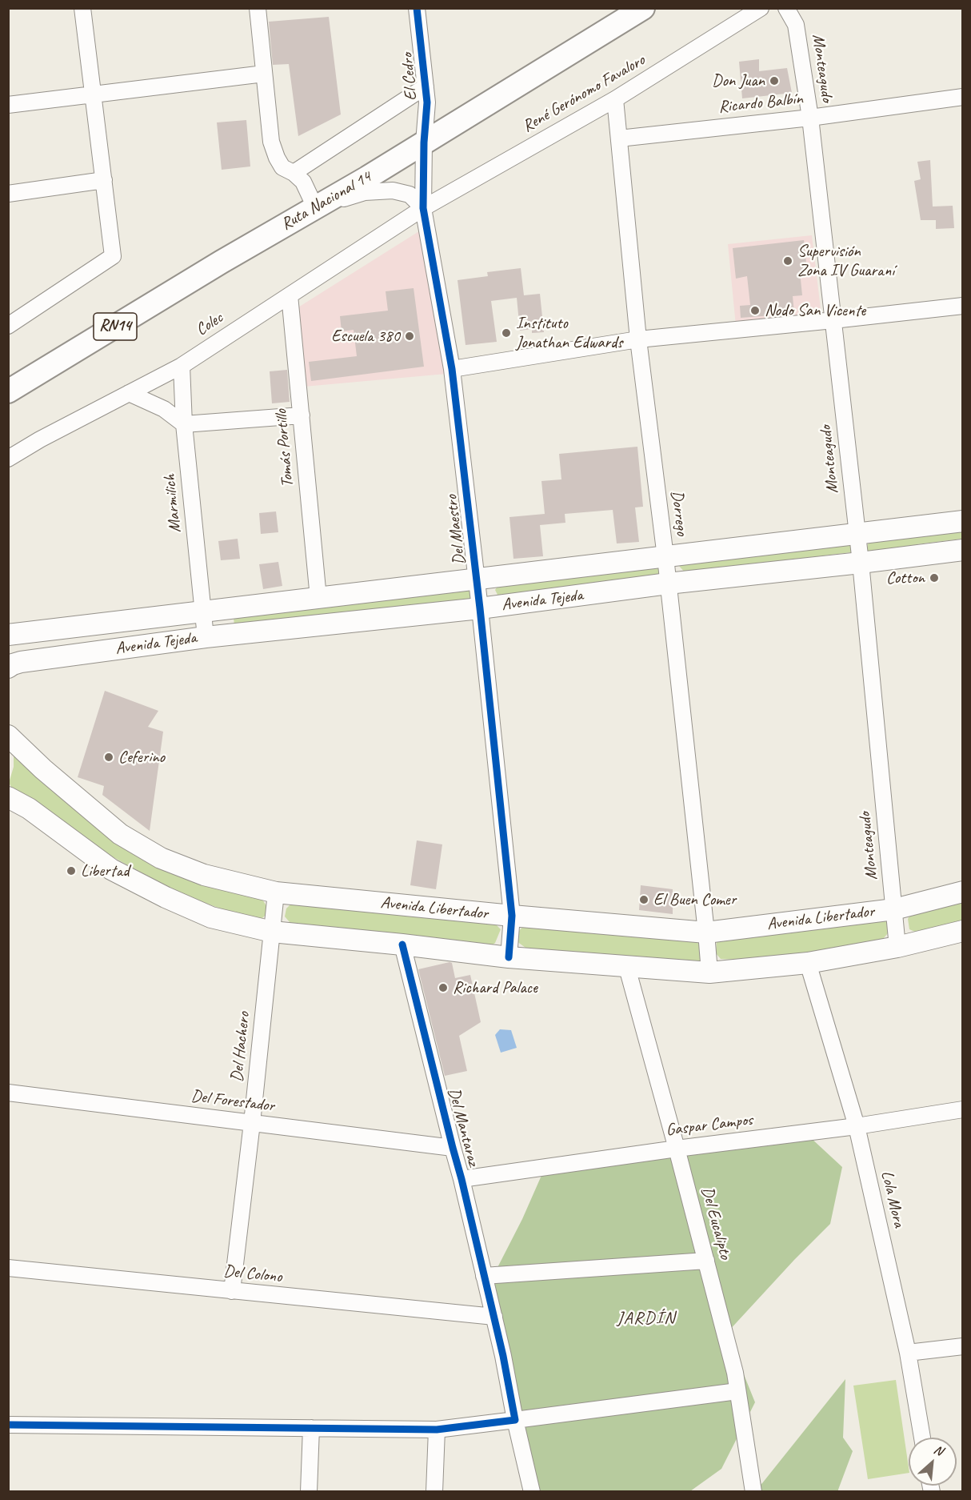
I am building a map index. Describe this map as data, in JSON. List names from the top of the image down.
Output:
{
  "streets": {
    "highway": ["Ruta Nacional 14", "RN14"],
    "main road": ["Avenida Tejeda", "Avenida Libertador"],
    "street": [
      "Monteagudo",
      "El Cedro",
      "René Gerónomo Favaloro",
      "Ricardo Balbín",
      "Colec",
      "Tomás Portillo",
      "Marmilich",
      "Dorrego",
      "Del Maestro",
      "Del Hachero",
      "Del Forestador",
      "Gaspar Campos",
      "Del Mantaraz",
      "Lola Mora",
      "Del Eucalipto",
      "Del Colono"
    ]
  },
  "crossings": [
    ["Monteagudo", "Ricardo Balbín"],
    ["Monteagudo", "Avenida Tejeda"],
    ["Monteagudo", "Avenida Libertador"],
    ["El Cedro", "Ruta Nacional 14"],
    ["El Cedro", "Del Maestro"],
    ["René Gerónomo Favaloro", "Colec"],
    ["René Gerónomo Favaloro", "Dorrego"],
    ["René Gerónomo Favaloro", "Del Maestro"],
    ["Ricardo Balbín", "Dorrego"],
    ["Ruta Nacional 14", "Del Maestro"],
    ["Colec", "Tomás Portillo"],
    ["Colec", "Marmilich"],
    ["Colec", "Del Maestro"],
    ["Tomás Portillo", "Avenida Tejeda"],
    ["Marmilich", "Avenida Tejeda"],
    ["Dorrego", "Avenida Tejeda"],
    ["Dorrego", "Avenida Libertador"],
    ["Del Maestro", "Avenida Tejeda"],
    ["Del Maestro", "Avenida Libertador"],
    ["Avenida Libertador", "Del Hachero"],
    ["Del Hachero", "Del Forestador"],
    ["Del Hachero", "Del Colono"],
    ["Del Forestador", "Del Mantaraz"],
    ["Gaspar Campos", "Del Mantaraz"],
    ["Gaspar Campos", "Lola Mora"],
    ["Gaspar Campos", "Del Eucalipto"],
    ["Del Mantaraz", "Del Colono"]
  ],
  "districts": ["JARDÍN"],
  "places": [
    "Don Juan",
    "Supervisión Zona IV Guaraní",
    "Nodo San Vicente",
    "Instituto Jonathan Edwards",
    "Escuela 380",
    "Cotton",
    "Ceferino",
    "Libertad",
    "El Buen Comer",
    "Richard Palace"
  ],
  "north": "top right"
}
